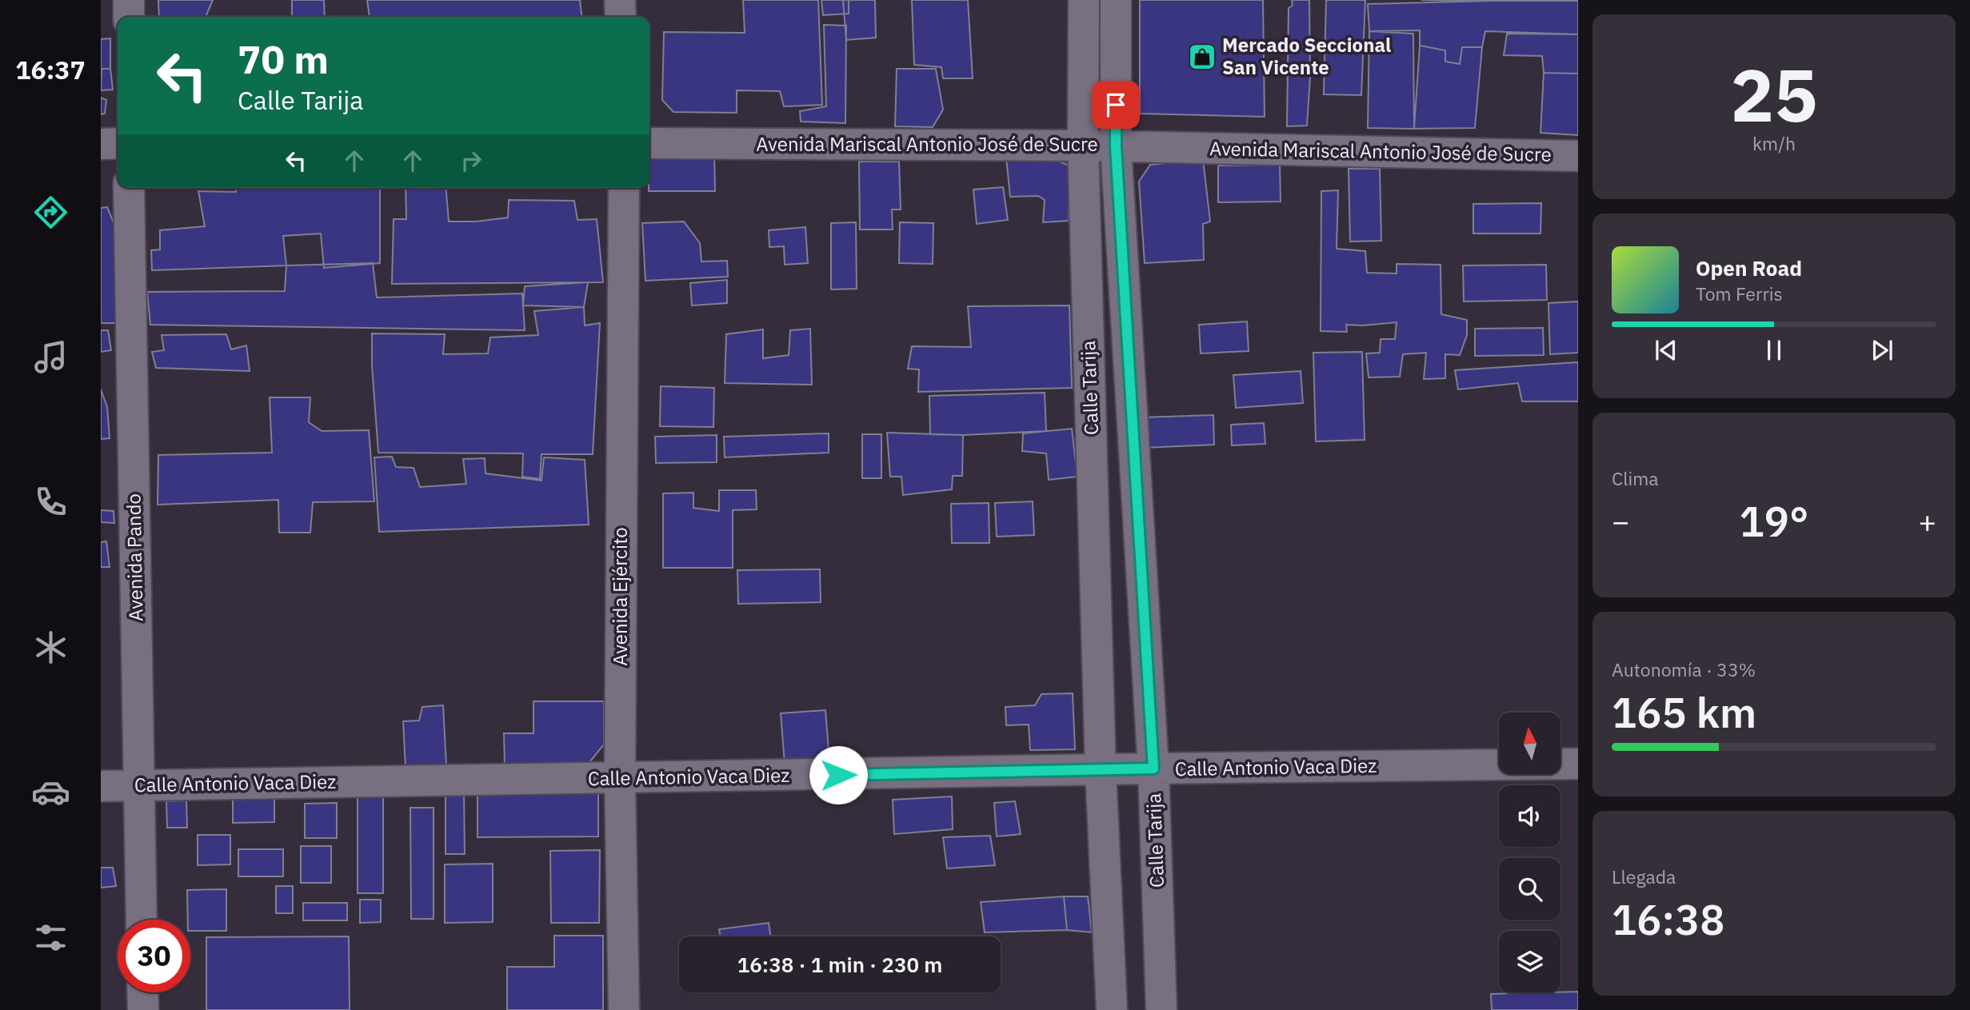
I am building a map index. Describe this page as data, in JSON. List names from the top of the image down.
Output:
{
  "streets": {
    "street": [
      "Avenida Mariscal Antonio José de Sucre",
      "Calle Tarija",
      "Avenida Pando",
      "Avenida Ejército",
      "Calle Antonio Vaca Diez"
    ]
  },
  "crossings": [
    ["Avenida Mariscal Antonio José de Sucre", "Calle Tarija"],
    ["Calle Tarija", "Calle Antonio Vaca Diez"],
    ["Avenida Pando", "Calle Antonio Vaca Diez"],
    ["Avenida Ejército", "Calle Antonio Vaca Diez"]
  ],
  "places": {
    "shop": ["Mercado Seccional San Vicente"]
  },
  "north": "top",
  "page": {
    "tabs": "16:37",
    "tile": [
      ["25", "km/h"],
      "Clima",
      ["Autonomía · 33%", "165 km"],
      ["Llegada", "16:38"]
    ],
    "turn": ["70 m", "Calle Tarija"],
    "song": ["Open Road", "Tom Ferris"],
    "heat": ["−", "19°", "+"],
    "limit": "30",
    "trip": "16:38 · 1 min · 230 m"
  }
}
